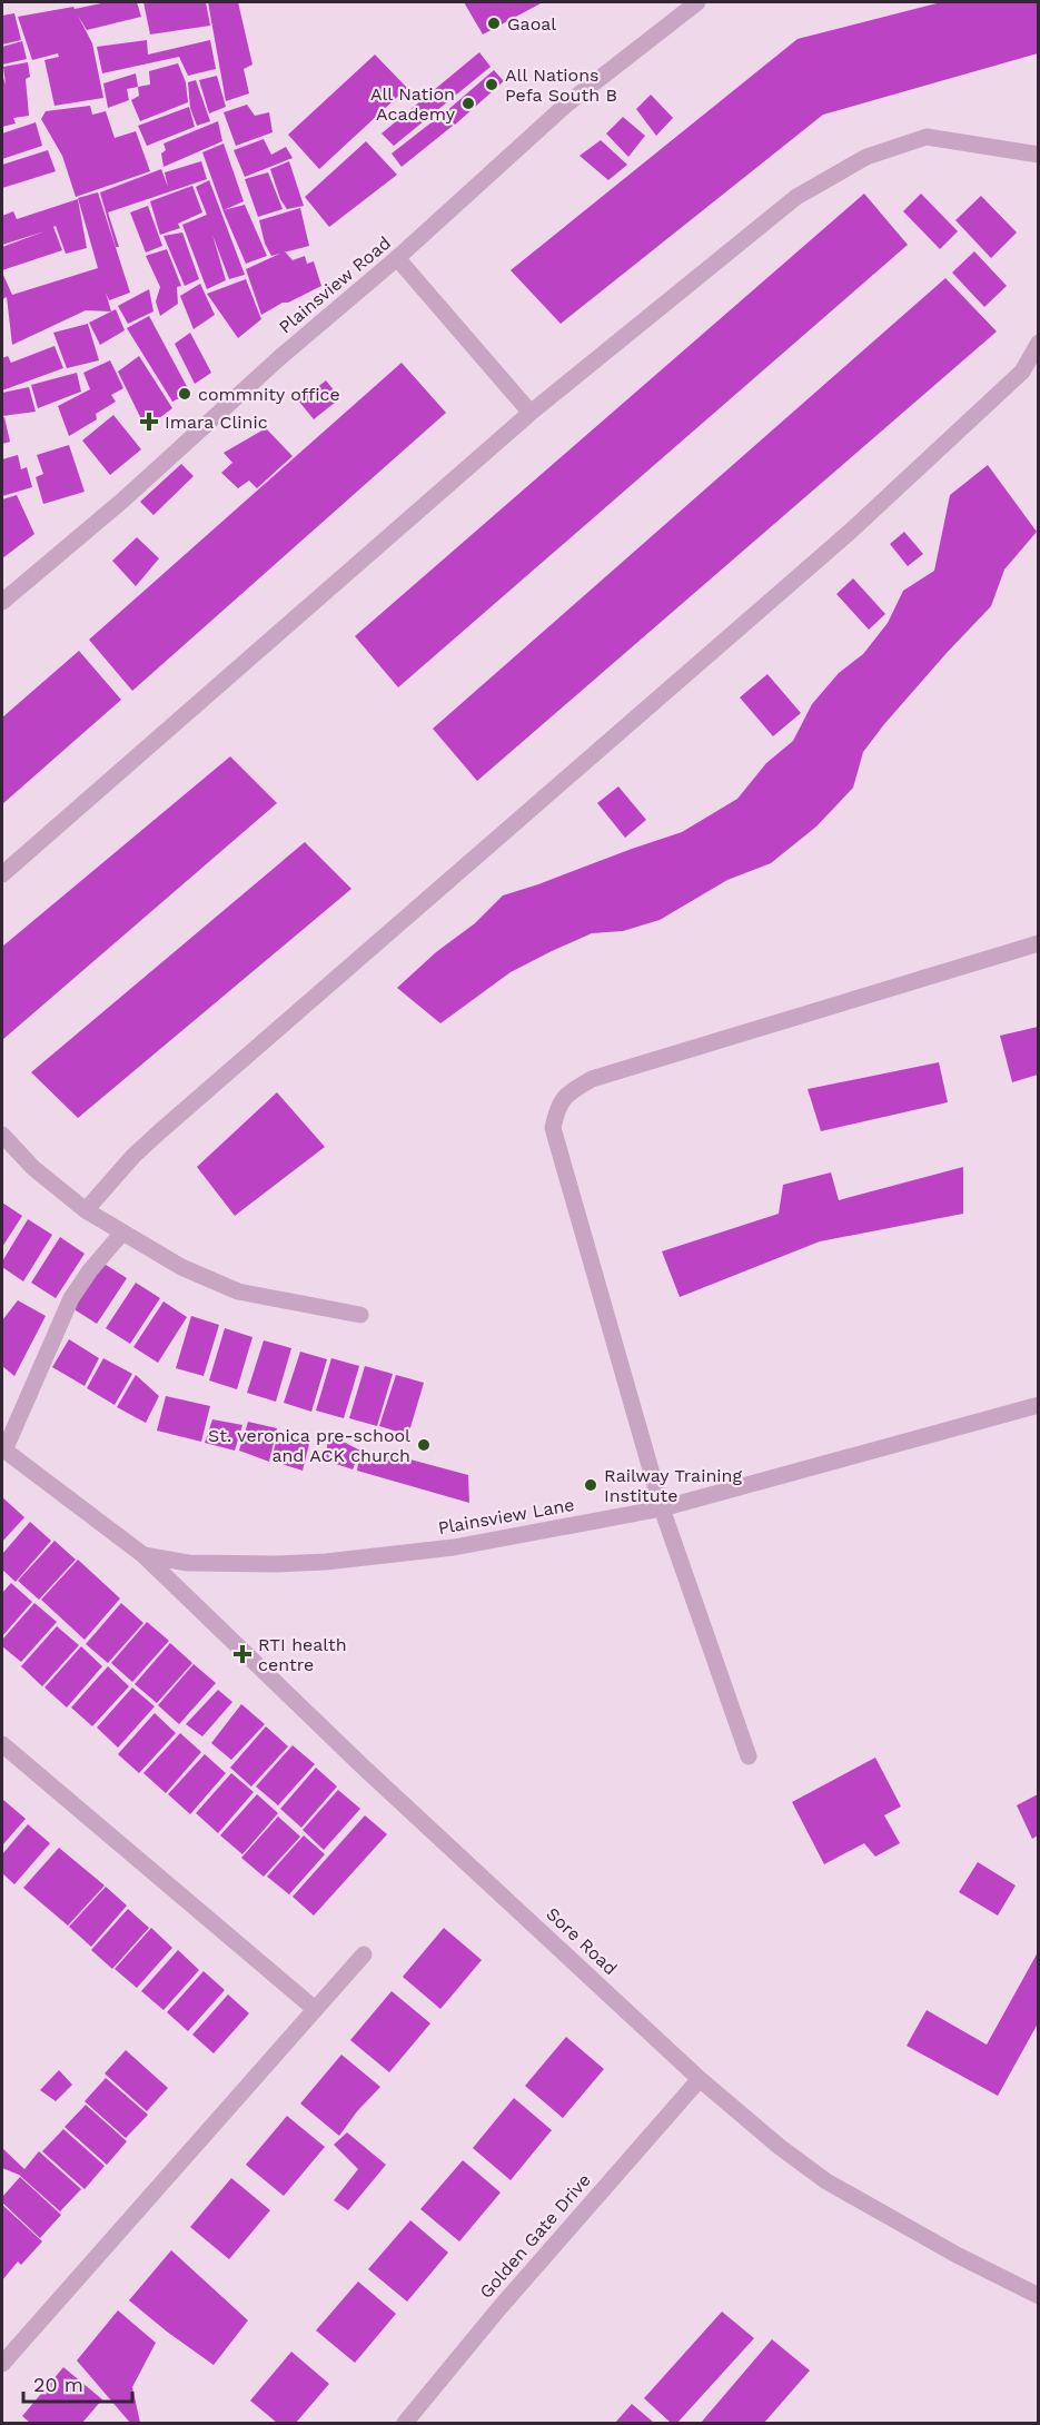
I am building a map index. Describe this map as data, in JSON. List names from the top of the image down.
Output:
{
  "streets": {
    "street": [
      "Plainsview Road",
      "Plainsview Lane",
      "Sore Road",
      "Golden Gate Drive"
    ]
  },
  "crossings": [
    ["Plainsview Lane", "Sore Road"],
    ["Sore Road", "Golden Gate Drive"]
  ],
  "places": {
    "other": [
      "Gaoal",
      "All Nations Pefa South B",
      "All Nation Academy",
      "commnity office",
      "St. veronica pre-school and ACK church",
      "Railway Training Institute"
    ],
    "health": ["Imara Clinic", "RTI health centre"]
  },
  "scale_bar": "20 m"
}
